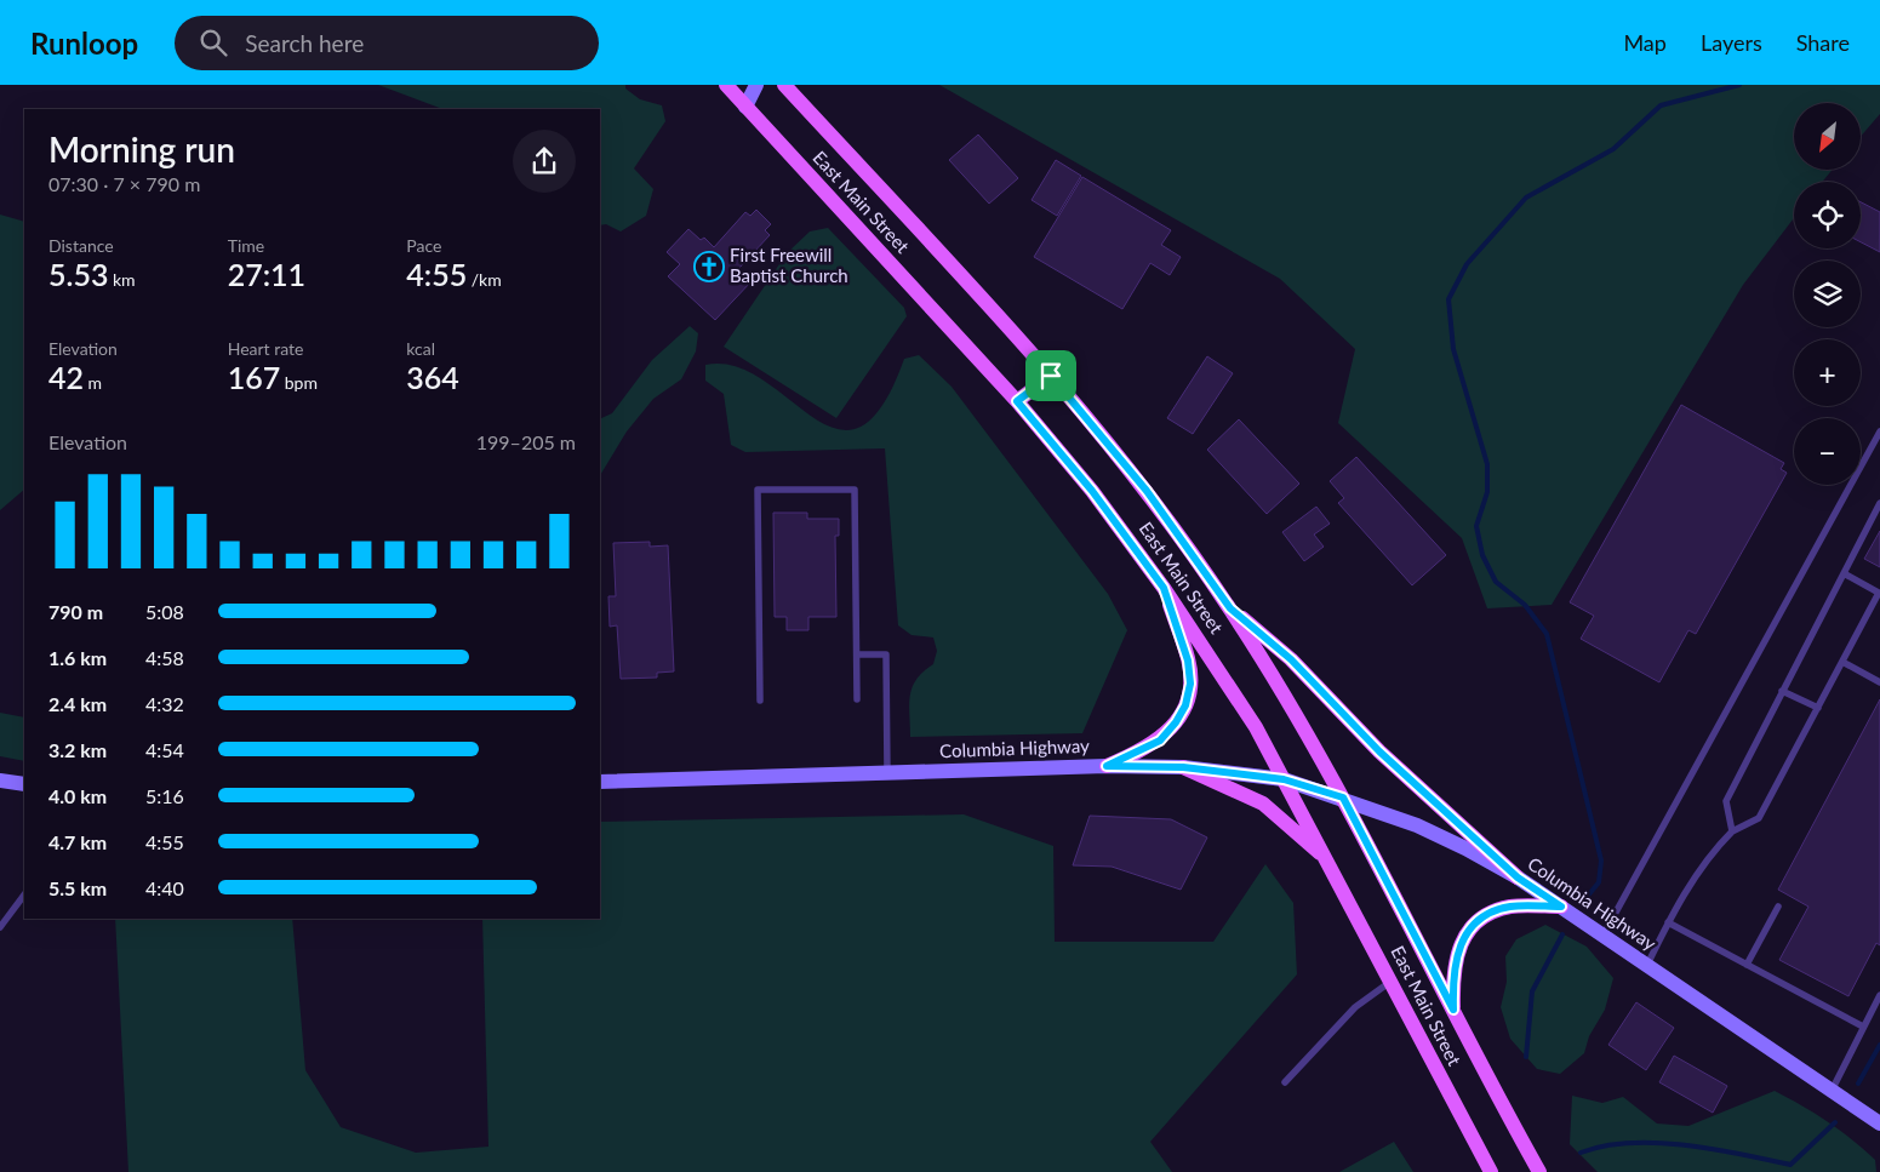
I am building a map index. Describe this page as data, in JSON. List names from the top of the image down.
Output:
{
  "streets": {
    "main road": ["East Main Street", "Columbia Highway"]
  },
  "crossings": [
    ["East Main Street", "Columbia Highway"]
  ],
  "places": {
    "church": ["First Freewill Baptist Church"]
  },
  "north": "bottom left",
  "page": {
    "header": "Runloop",
    "search": "Search here",
    "nav": ["Map", "Layers", "Share"],
    "map_buttons": ["+", "−"],
    "heading": ["Morning run", "07:30 · 7 × 790 m"],
    "stats": [
      ["Distance", "5.53 km"],
      ["Time", "27:11"],
      ["Pace", "4:55 /km"],
      ["Elevation", "42 m"],
      ["Heart rate", "167 bpm"],
      ["kcal", "364"]
    ],
    "chart": ["Elevation", "199–205 m"],
    "list": [
      {
        "name": "790 m",
        "note": "5:08"
      },
      {
        "name": "1.6 km",
        "note": "4:58"
      },
      {
        "name": "2.4 km",
        "note": "4:32"
      },
      {
        "name": "3.2 km",
        "note": "4:54"
      },
      {
        "name": "4.0 km",
        "note": "5:16"
      },
      {
        "name": "4.7 km",
        "note": "4:55"
      },
      {
        "name": "5.5 km",
        "note": "4:40"
      }
    ]
  }
}
